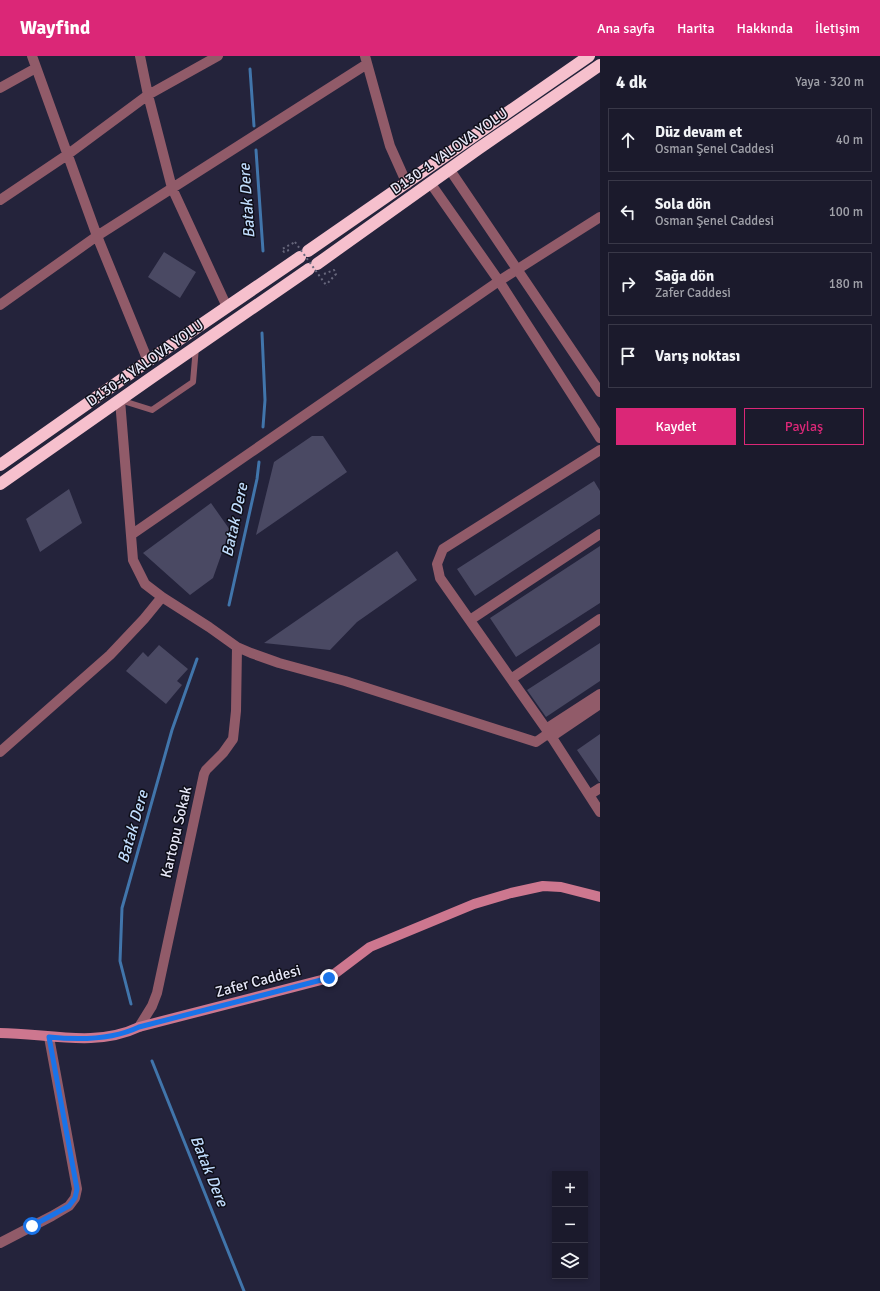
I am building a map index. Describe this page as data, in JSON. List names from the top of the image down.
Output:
{
  "streets": {
    "highway": ["D130-1 YALOVA YOLU"],
    "street": ["Kartopu Sokak", "Zafer Caddesi"]
  },
  "crossings": [
    ["Kartopu Sokak", "Zafer Caddesi"]
  ],
  "water": ["Batak Dere"],
  "page": {
    "header": "Wayfind",
    "nav": [
      "Ana sayfa",
      "Harita",
      "Hakkında",
      "İletişim"
    ],
    "heading": ["4 dk", "Yaya · 320 m"],
    "list": [
      ["Düz devam et", "Osman Şenel Caddesi", "40 m"],
      ["Sola dön", "Osman Şenel Caddesi", "100 m"],
      ["Sağa dön", "Zafer Caddesi", "180 m"],
      "Varış noktası"
    ],
    "buttons": ["Kaydet", "Paylaş"],
    "map_buttons": ["+", "−"]
  }
}
